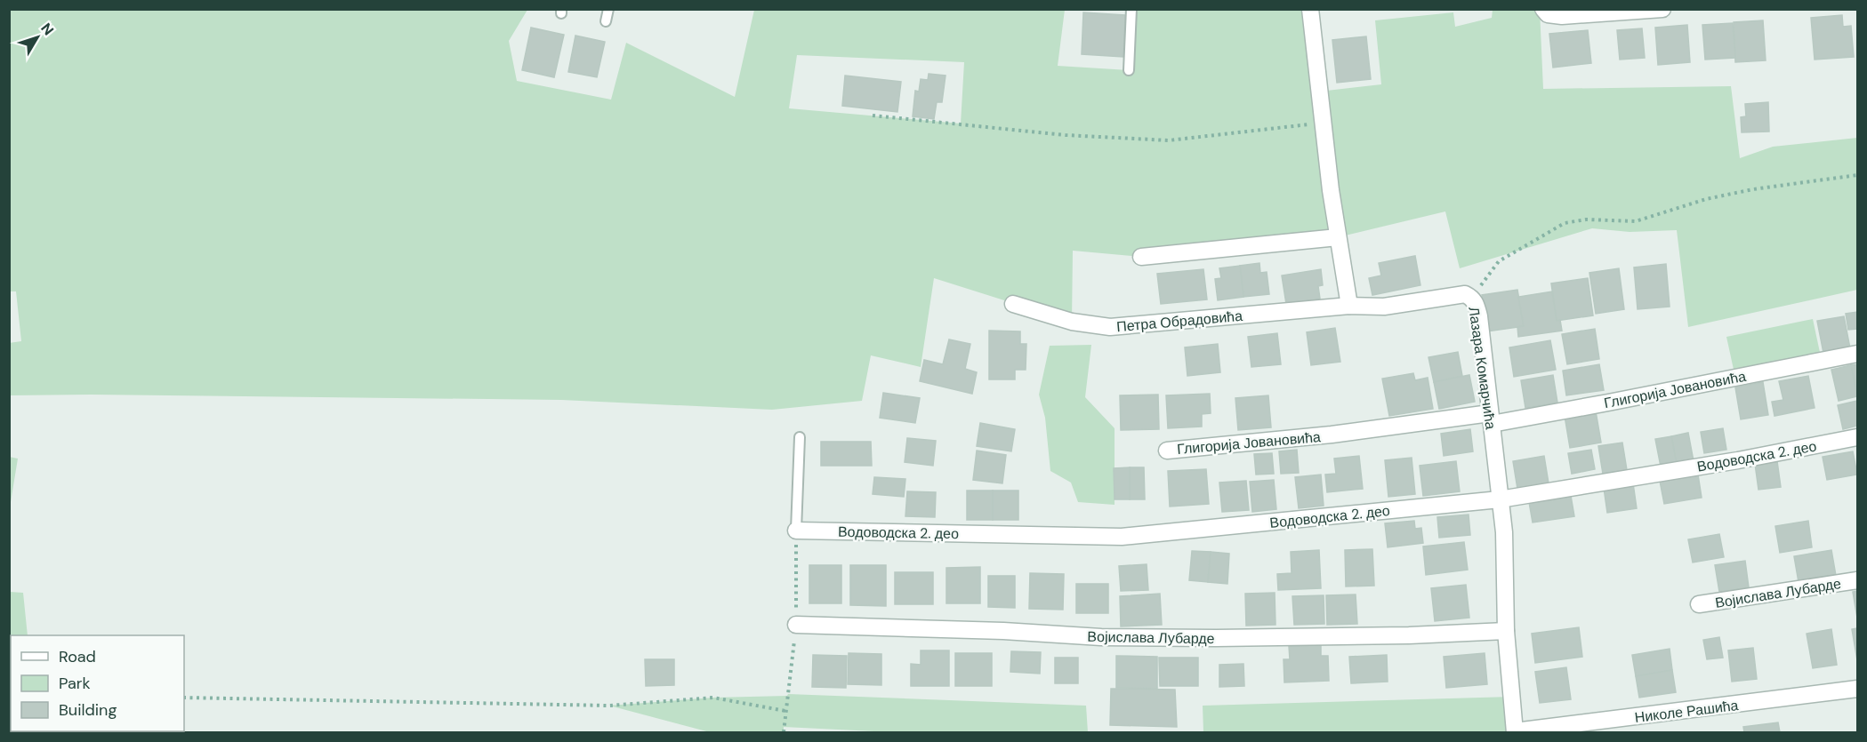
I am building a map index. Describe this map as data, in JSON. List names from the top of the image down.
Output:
{
  "streets": {
    "street": [
      "Петра Обрадовића",
      "Лазара Комарчића",
      "Глигорија Јовановића",
      "Водоводска 2. део",
      "Војислава Лубарде",
      "Николе Рашића"
    ]
  },
  "crossings": [
    ["Петра Обрадовића", "Лазара Комарчића"],
    ["Лазара Комарчића", "Глигорија Јовановића"],
    ["Лазара Комарчића", "Водоводска 2. део"],
    ["Лазара Комарчића", "Војислава Лубарде"],
    ["Лазара Комарчића", "Николе Рашића"]
  ],
  "legend": ["Road", "Park", "Building"],
  "north": "top right"
}
